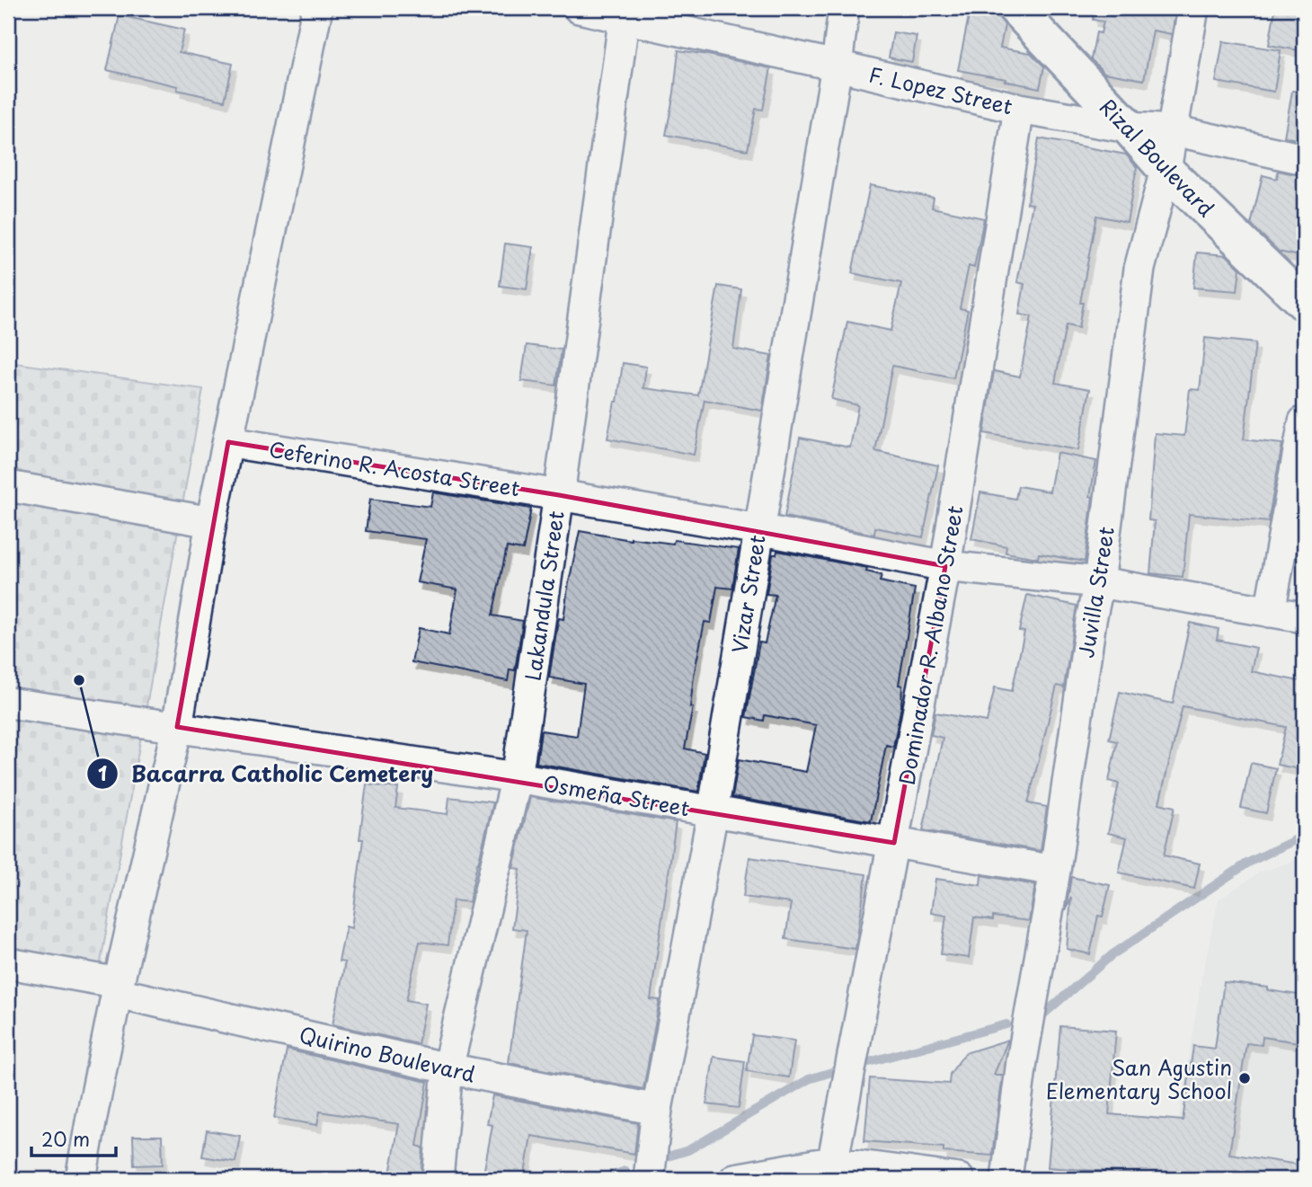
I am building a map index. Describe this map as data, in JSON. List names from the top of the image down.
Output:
{
  "streets": {
    "main road": ["Rizal Boulevard"],
    "street": [
      "F. Lopez Street",
      "Ceferino R. Acosta Street",
      "Juvilla Street",
      "Vizar Street",
      "Lakandula Street",
      "Dominador R. Albano Street",
      "Osmeña Street",
      "Quirino Boulevard"
    ]
  },
  "crossings": [
    ["F. Lopez Street", "Rizal Boulevard"],
    ["F. Lopez Street", "Juvilla Street"],
    ["F. Lopez Street", "Vizar Street"],
    ["F. Lopez Street", "Lakandula Street"],
    ["F. Lopez Street", "Dominador R. Albano Street"],
    ["Rizal Boulevard", "Juvilla Street"],
    ["Ceferino R. Acosta Street", "Juvilla Street"],
    ["Ceferino R. Acosta Street", "Vizar Street"],
    ["Ceferino R. Acosta Street", "Lakandula Street"],
    ["Ceferino R. Acosta Street", "Dominador R. Albano Street"],
    ["Juvilla Street", "Osmeña Street"],
    ["Vizar Street", "Osmeña Street"],
    ["Vizar Street", "Quirino Boulevard"],
    ["Lakandula Street", "Osmeña Street"],
    ["Lakandula Street", "Quirino Boulevard"],
    ["Dominador R. Albano Street", "Osmeña Street"]
  ],
  "places": ["Bacarra Catholic Cemetery", "San Agustin Elementary School"],
  "scale_bar": "20 m"
}
